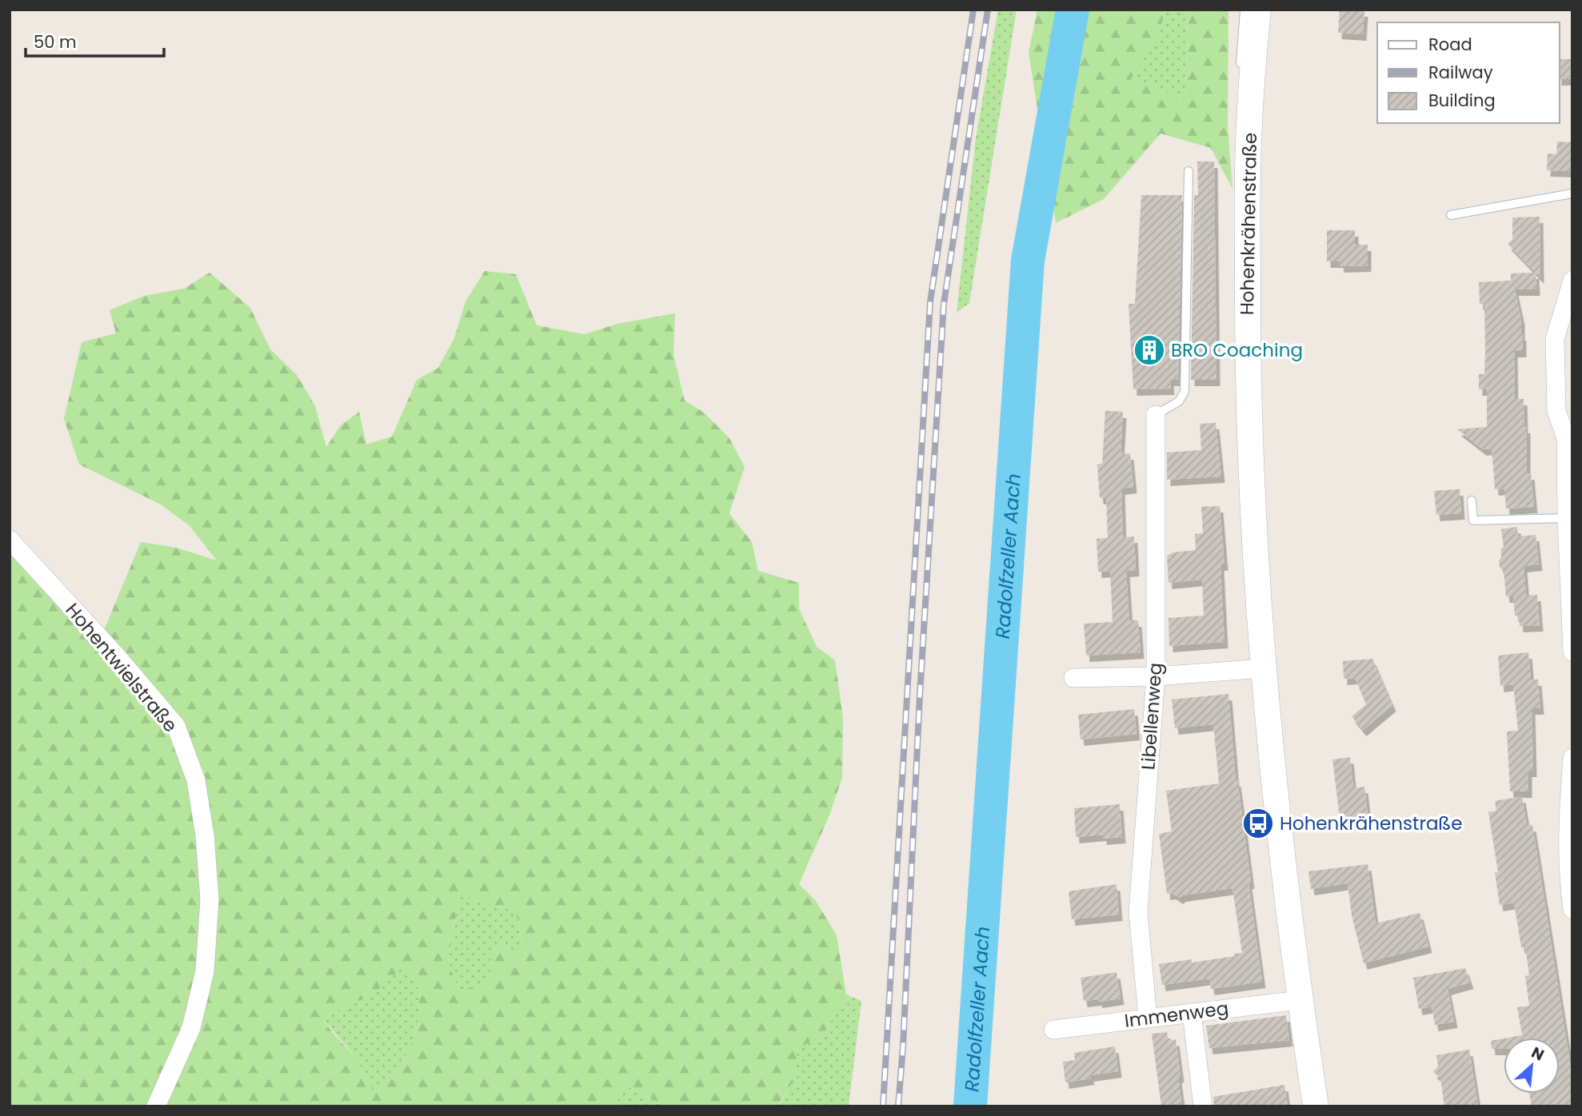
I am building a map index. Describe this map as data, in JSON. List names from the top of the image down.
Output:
{
  "streets": {
    "main road": ["Hohenkrähenstraße"],
    "street": ["Hohentwielstraße", "Libellenweg", "Immenweg"]
  },
  "crossings": [
    ["Hohenkrähenstraße", "Immenweg"],
    ["Libellenweg", "Immenweg"]
  ],
  "water": ["Radolfzeller Aach"],
  "places": {
    "building": ["BRO Coaching"],
    "bus stop": ["Hohenkrähenstraße"]
  },
  "legend": ["Road", "Railway", "Building"],
  "scale_bar": "50 m",
  "north": "top right"
}
